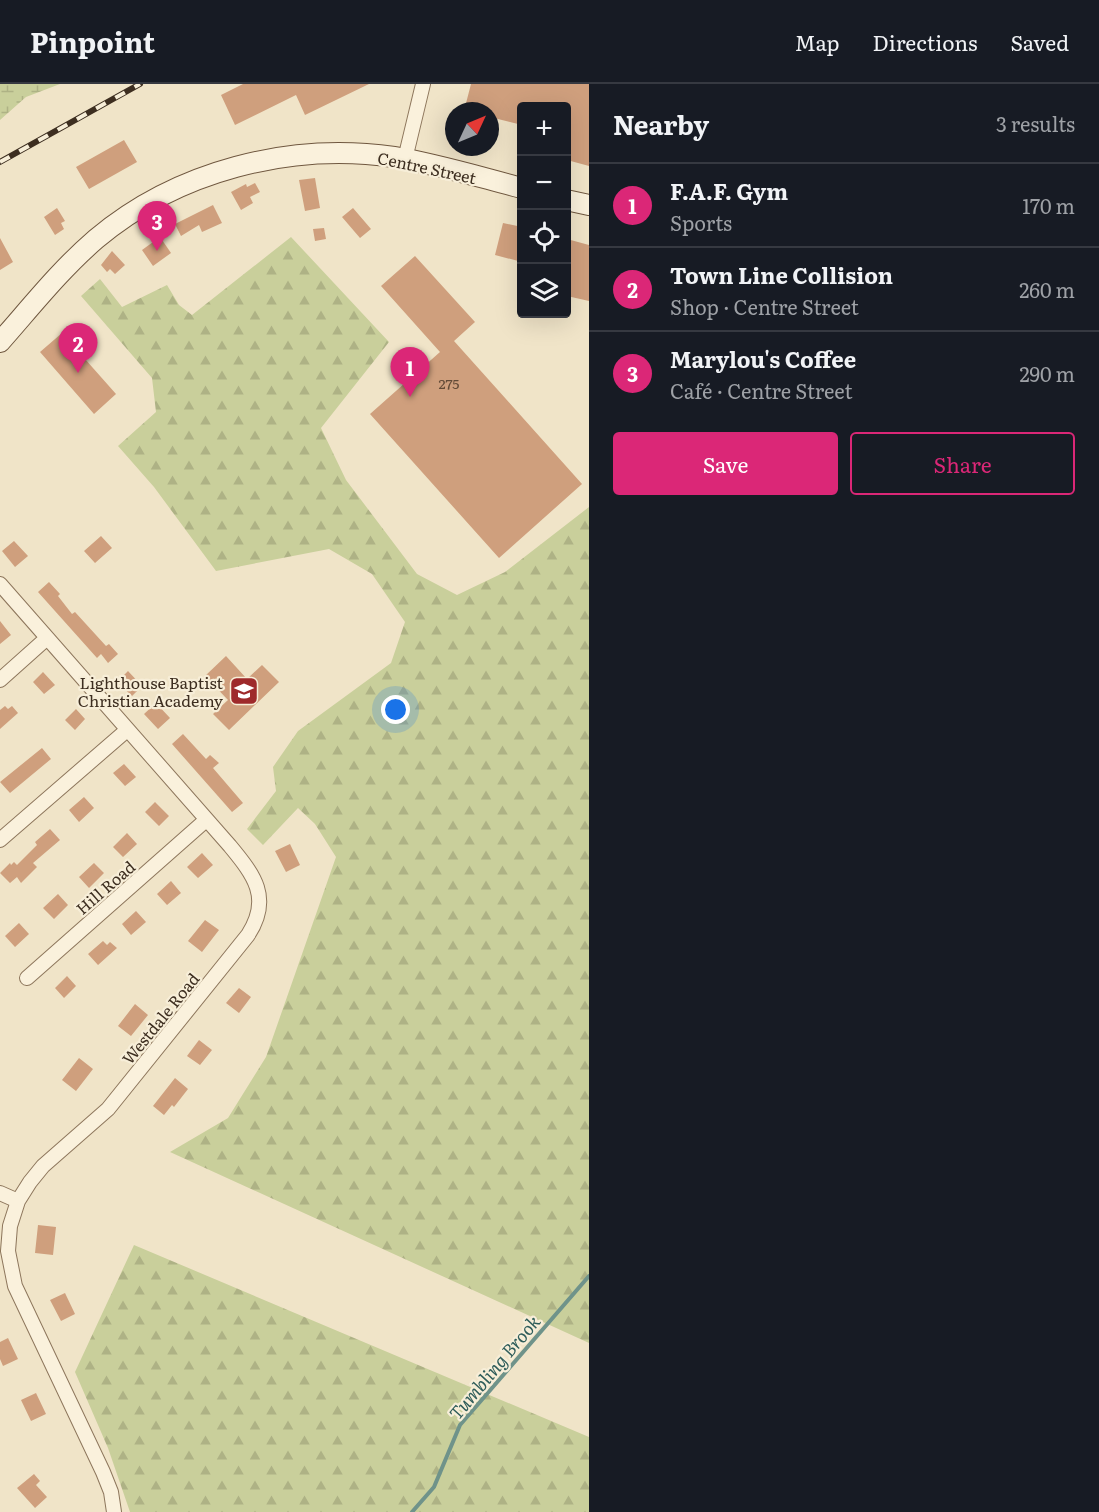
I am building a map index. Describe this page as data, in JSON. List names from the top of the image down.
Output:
{
  "streets": {
    "main road": ["Centre Street"],
    "street": ["Hill Road", "Westdale Road"]
  },
  "crossings": [
    ["Hill Road", "Westdale Road"]
  ],
  "water": ["Tumbling Brook"],
  "places": {
    "school or university": ["Lighthouse Baptist Christian Academy"]
  },
  "house_numbers": ["275"],
  "north": "top right",
  "page": {
    "header": "Pinpoint",
    "nav": ["Map", "Directions", "Saved"],
    "heading": ["Nearby", "3 results"],
    "map_buttons": ["+", "−"],
    "list": [
      {
        "mark": "1",
        "name": "F.A.F. Gym",
        "note": "Sports",
        "value": "170 m"
      },
      {
        "mark": "2",
        "name": "Town Line Collision",
        "note": "Shop · Centre Street",
        "value": "260 m"
      },
      {
        "mark": "3",
        "name": "Marylou's Coffee",
        "note": "Café · Centre Street",
        "value": "290 m"
      }
    ],
    "pins": ["3", "2", "1"],
    "buttons": ["Save", "Share"]
  }
}
